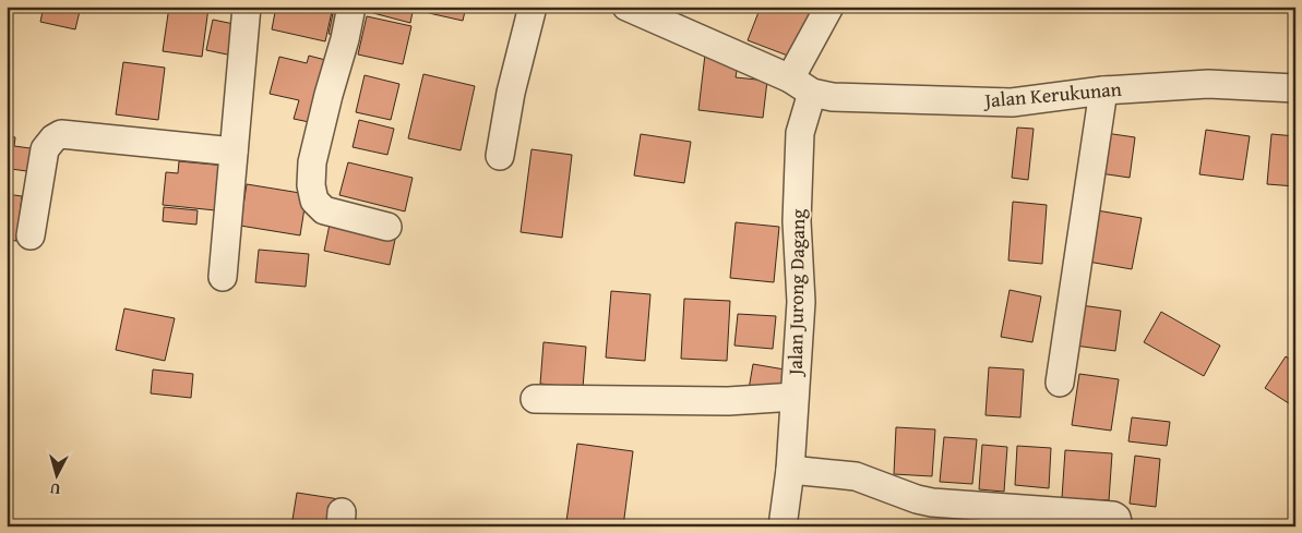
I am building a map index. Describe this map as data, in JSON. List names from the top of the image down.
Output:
{
  "streets": {
    "street": ["Jalan Kerukunan", "Jalan Jurong Dagang"]
  },
  "crossings": [
    ["Jalan Kerukunan", "Jalan Jurong Dagang"]
  ],
  "north": "bottom"
}
